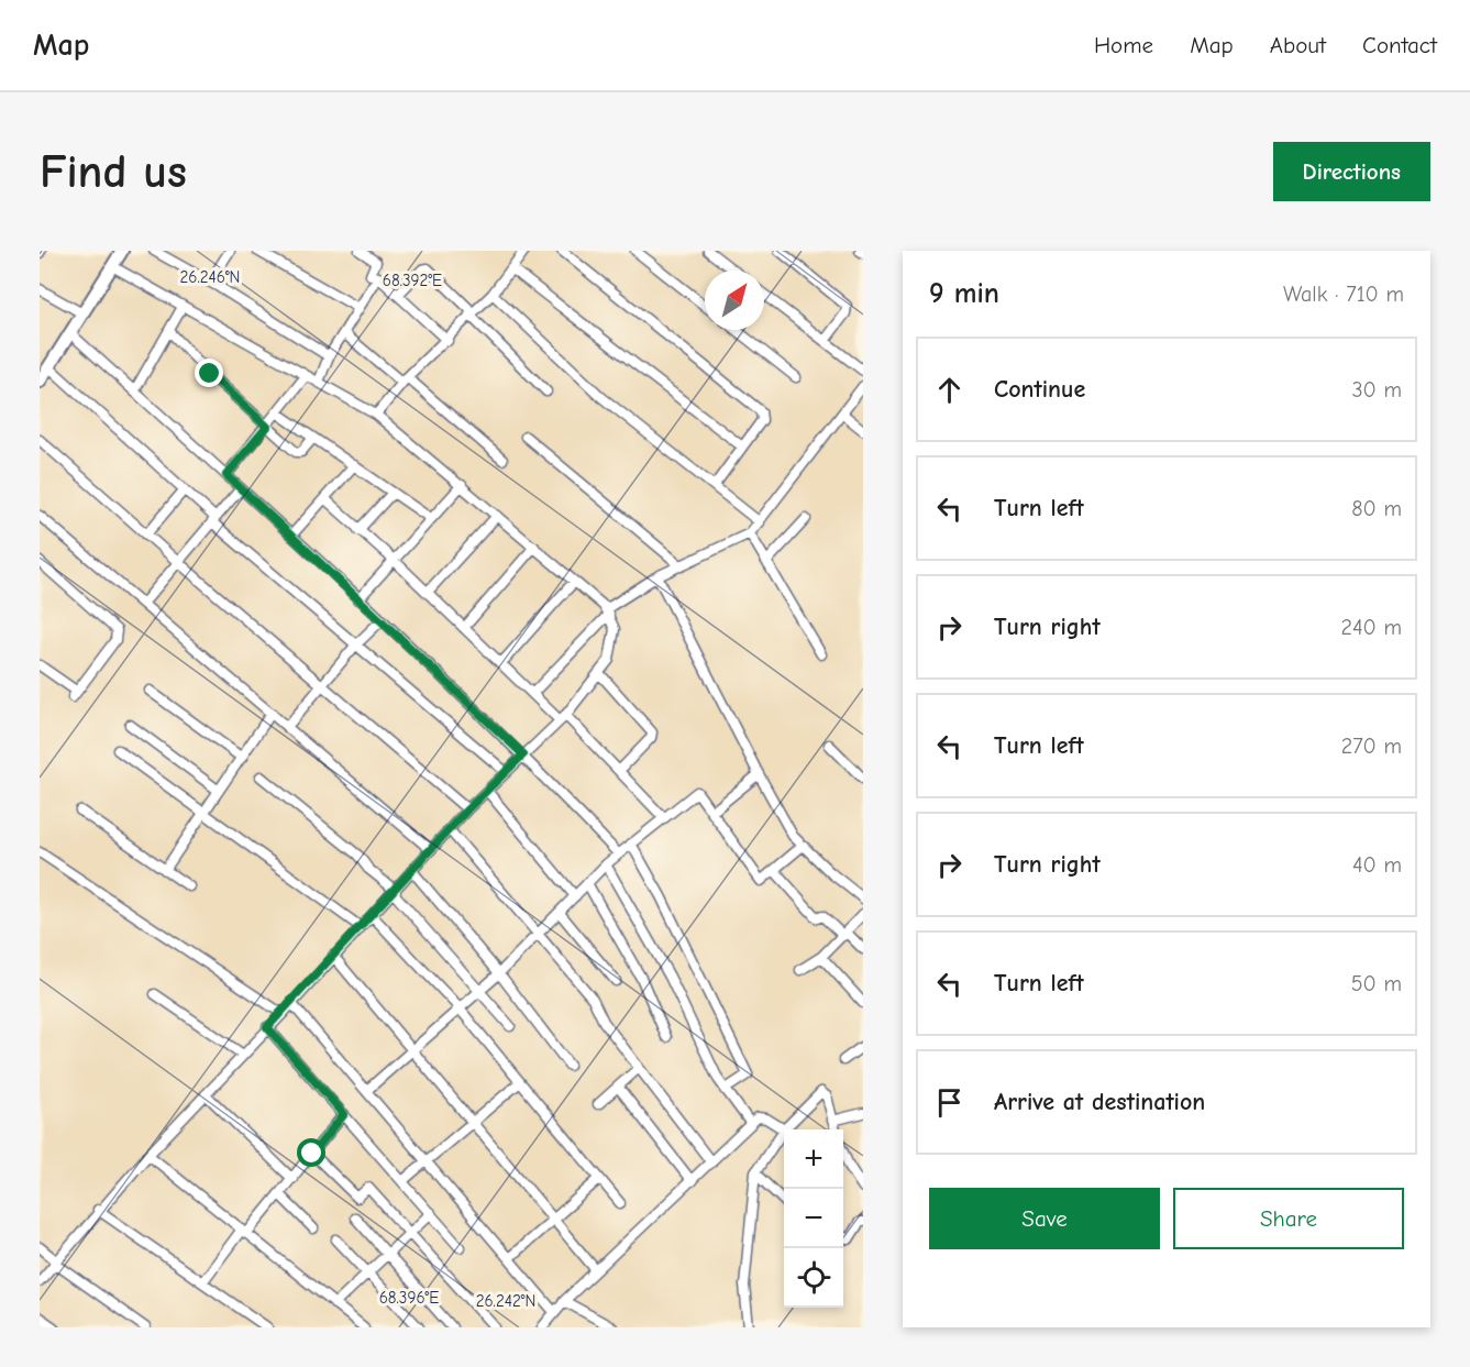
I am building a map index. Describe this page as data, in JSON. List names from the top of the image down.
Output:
{
  "north": "top right",
  "page": {
    "header": "Map",
    "nav": [
      "Home",
      "Map",
      "About",
      "Contact"
    ],
    "buttons": [
      "Directions",
      ["Save", "Share"]
    ],
    "title": "Find us",
    "heading": ["9 min", "Walk · 710 m"],
    "list": [
      ["Continue", "30 m"],
      ["Turn left", "80 m"],
      ["Turn right", "240 m"],
      ["Turn left", "270 m"],
      ["Turn right", "40 m"],
      ["Turn left", "50 m"],
      "Arrive at destination"
    ],
    "map_buttons": ["+", "−"]
  },
  "coordinates": [
    "26.246°N",
    "68.392°E",
    "68.396°E",
    "26.242°N"
  ]
}
